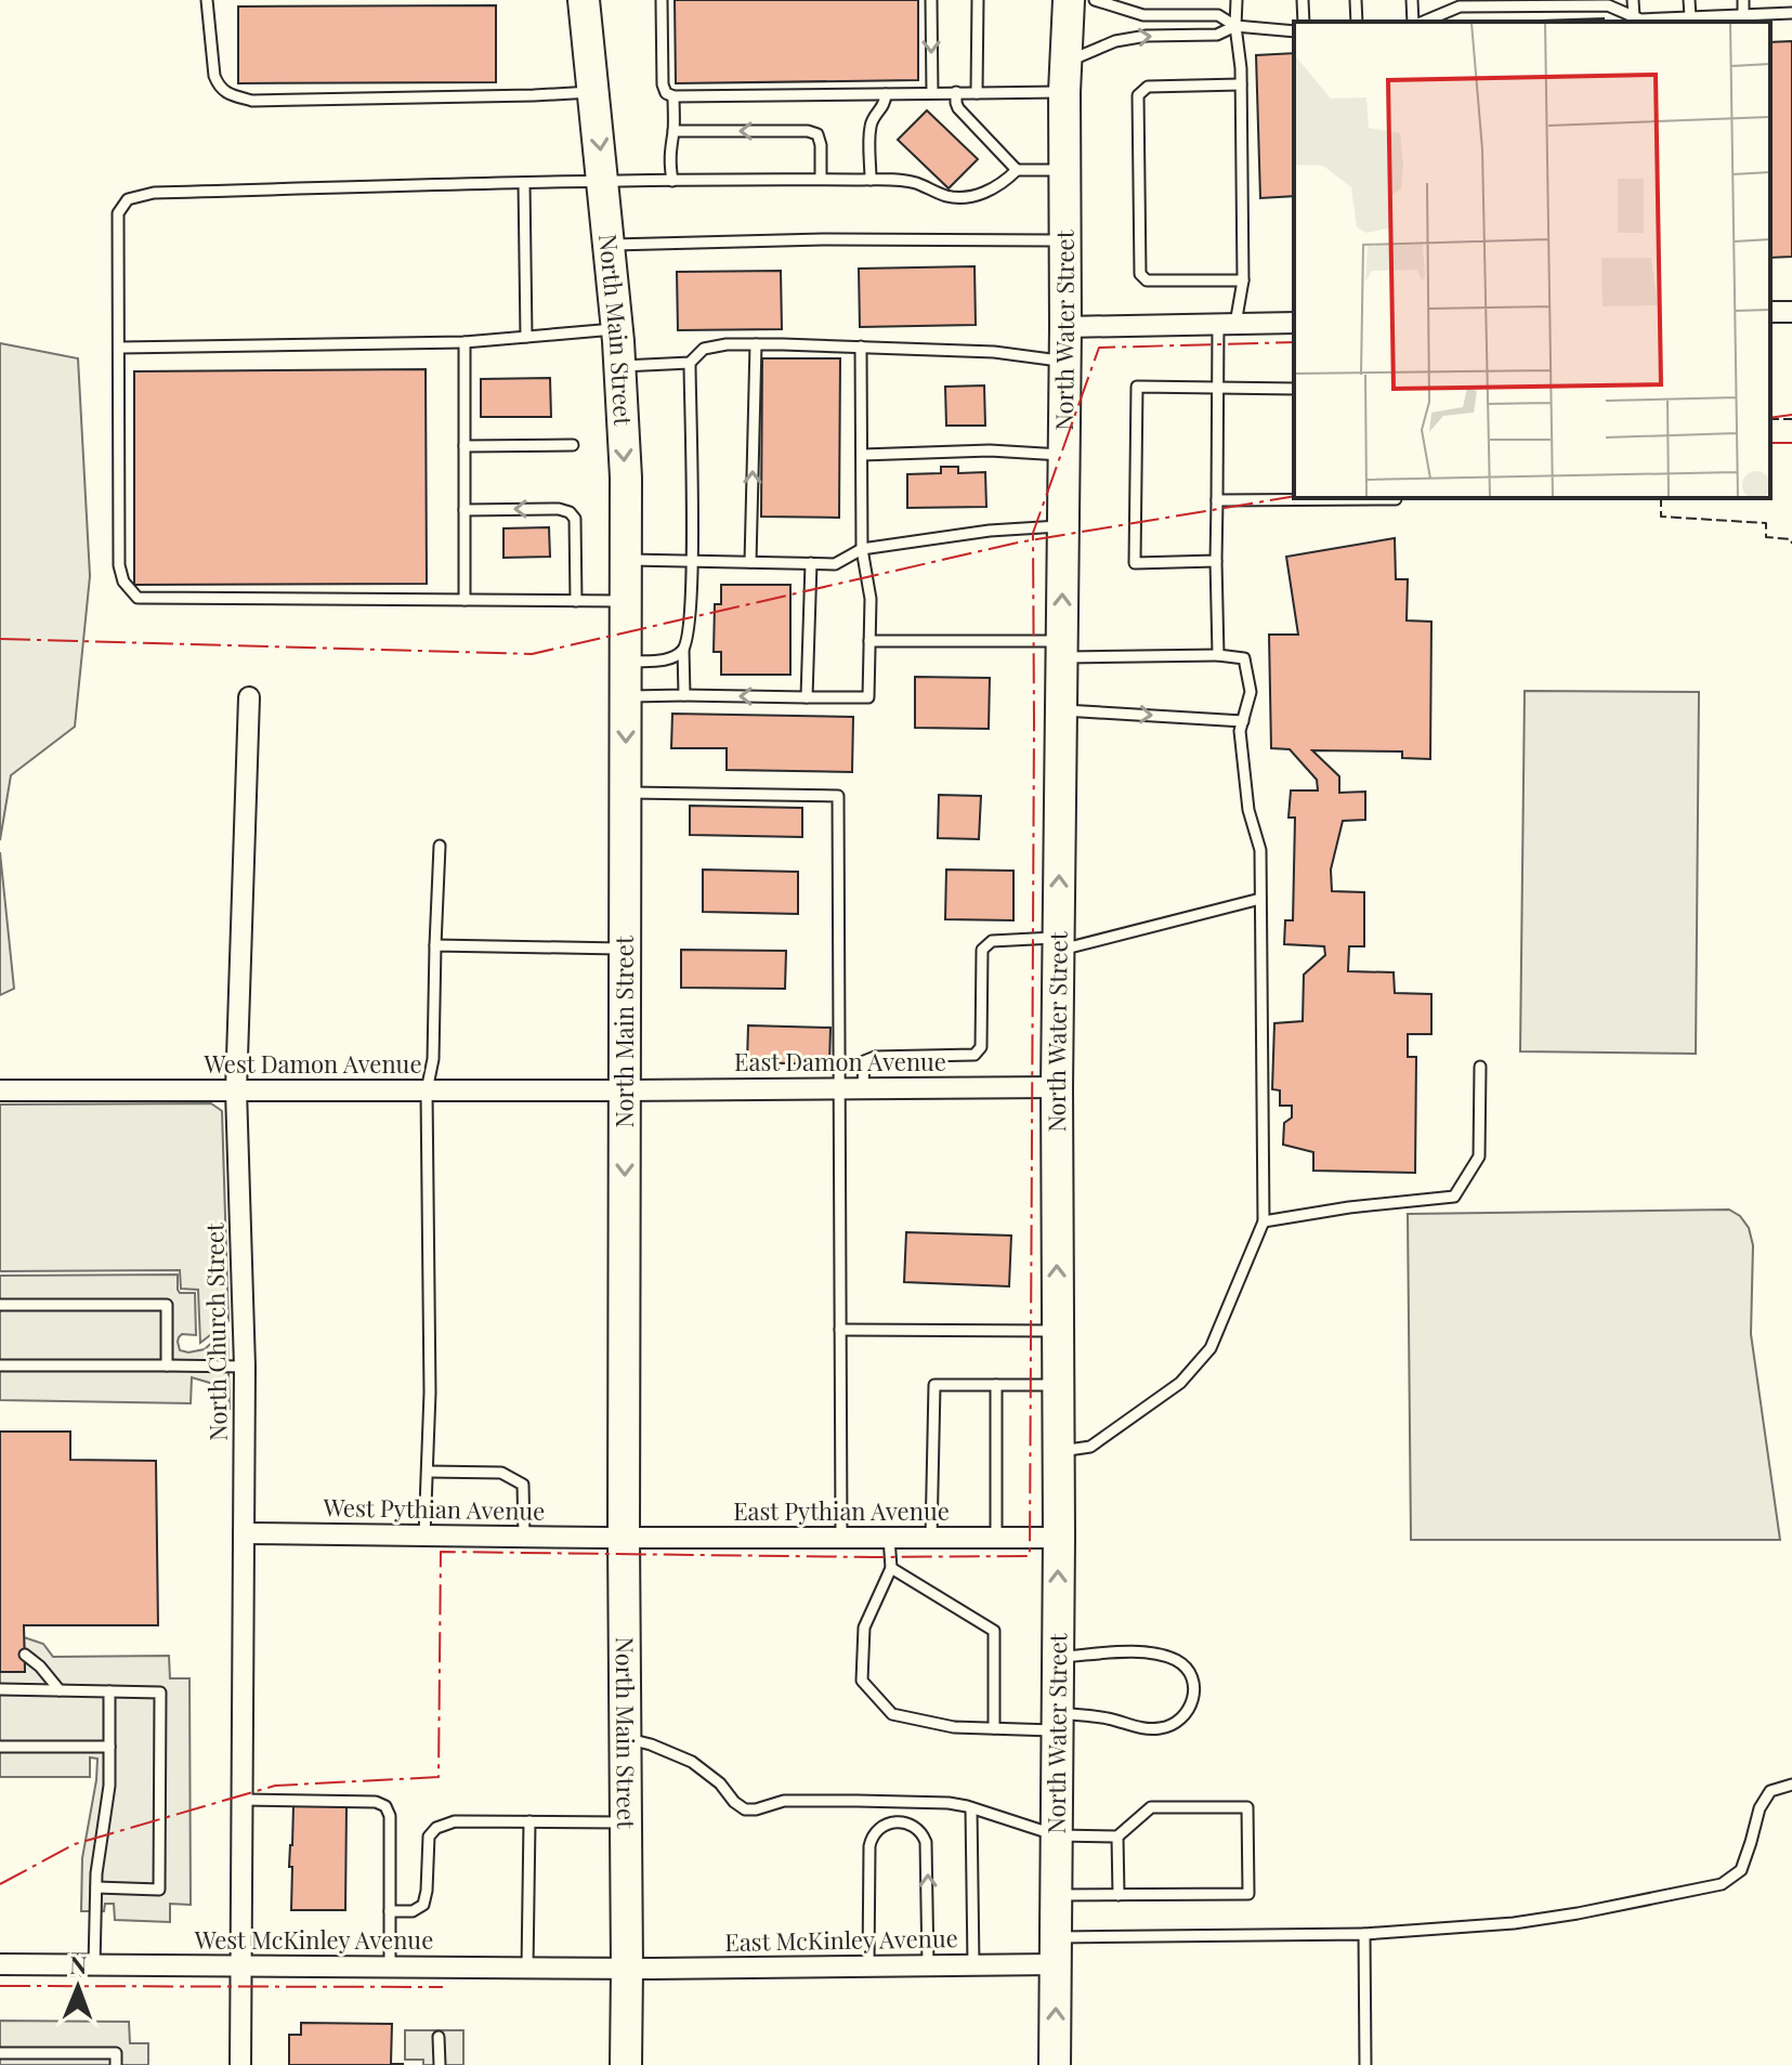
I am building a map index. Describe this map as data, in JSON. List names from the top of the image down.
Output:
{
  "streets": {
    "main road": ["North Main Street", "North Water Street"],
    "street": [
      "East Damon Avenue",
      "West Damon Avenue",
      "North Church Street",
      "West Pythian Avenue",
      "East Pythian Avenue",
      "West McKinley Avenue",
      "East McKinley Avenue"
    ]
  },
  "crossings": [
    ["North Main Street", "East Damon Avenue"],
    ["North Main Street", "West Damon Avenue"],
    ["North Main Street", "West Pythian Avenue"],
    ["North Main Street", "East Pythian Avenue"],
    ["North Main Street", "West McKinley Avenue"],
    ["North Main Street", "East McKinley Avenue"],
    ["North Water Street", "East Damon Avenue"],
    ["North Water Street", "East Pythian Avenue"],
    ["North Water Street", "East McKinley Avenue"],
    ["East Damon Avenue", "West Damon Avenue"],
    ["West Damon Avenue", "North Church Street"],
    ["North Church Street", "West Pythian Avenue"],
    ["North Church Street", "West McKinley Avenue"],
    ["West Pythian Avenue", "East Pythian Avenue"],
    ["West McKinley Avenue", "East McKinley Avenue"]
  ],
  "one_way": ["North Main Street", "North Water Street"],
  "north": "top"
}
